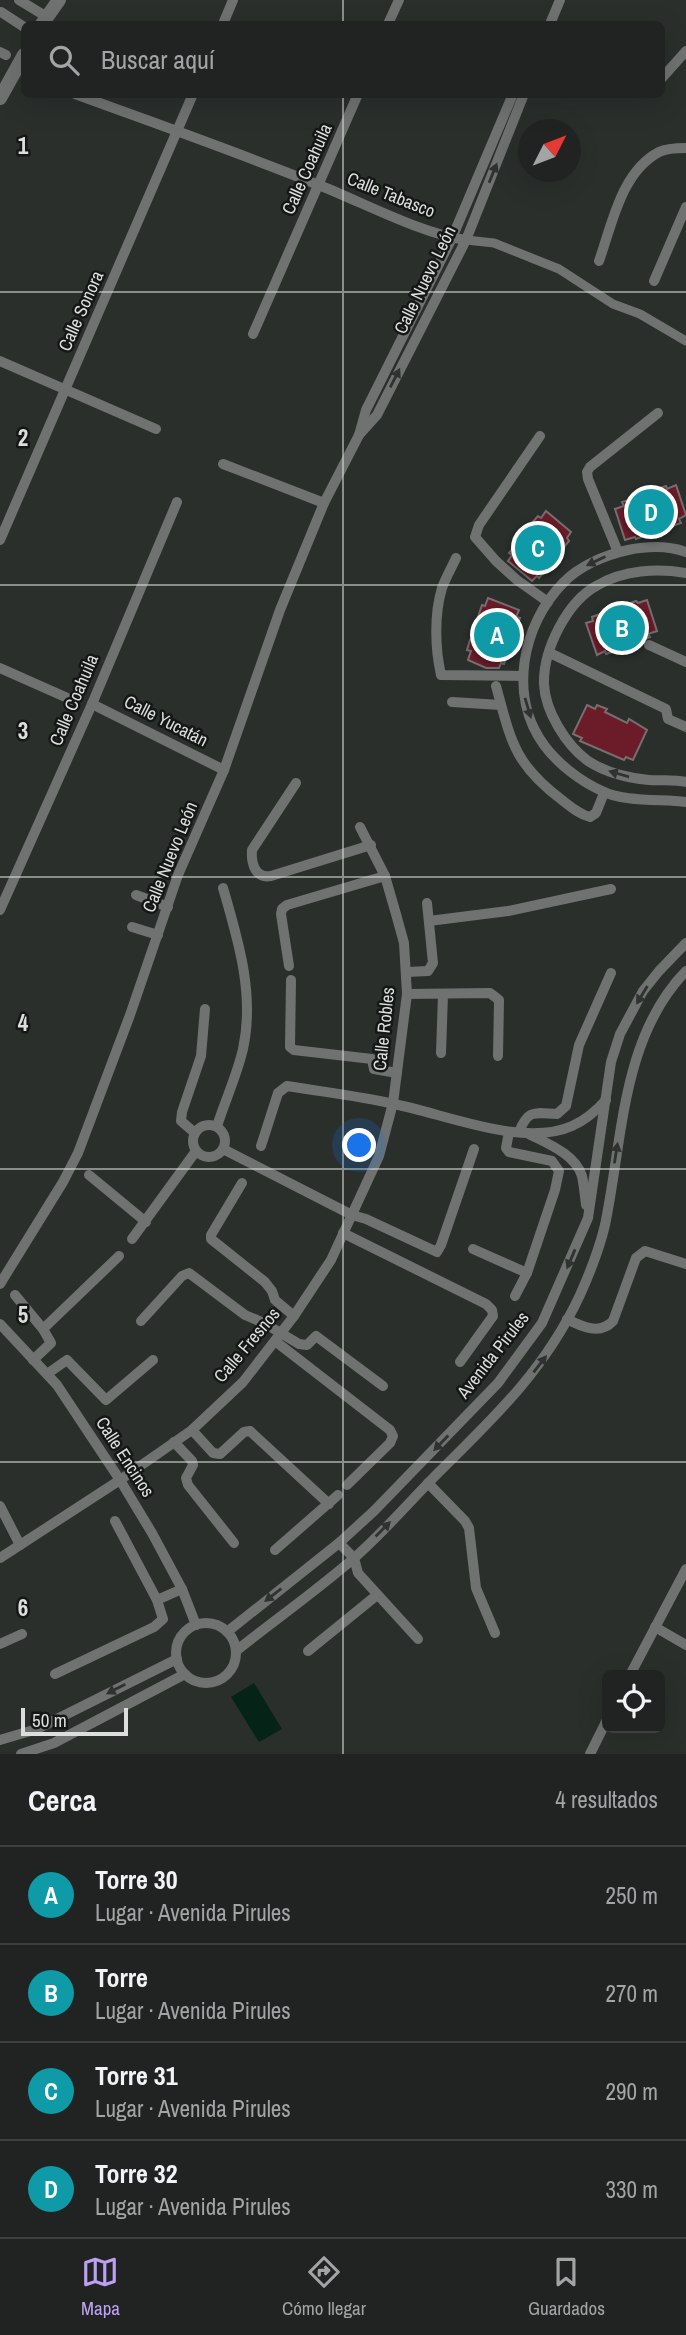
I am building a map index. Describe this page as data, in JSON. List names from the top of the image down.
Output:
{
  "streets": {
    "street": [
      "Calle Coahuila",
      "Calle Tabasco",
      "Calle Nuevo León",
      "Calle Sonora",
      "Calle Yucatán",
      "Calle Robles",
      "Calle Fresnos",
      "Avenida Pirules",
      "Calle Encinos"
    ]
  },
  "crossings": [
    ["Calle Coahuila", "Calle Tabasco"],
    ["Calle Coahuila", "Calle Yucatán"],
    ["Calle Tabasco", "Calle Nuevo León"],
    ["Calle Tabasco", "Calle Sonora"],
    ["Calle Nuevo León", "Calle Yucatán"],
    ["Calle Robles", "Calle Fresnos"],
    ["Calle Fresnos", "Calle Encinos"],
    ["Avenida Pirules", "Calle Encinos"]
  ],
  "scale_bar": "50 m",
  "north": "top right",
  "page": {
    "search": "Buscar aquí",
    "pins": [
      "D",
      "C",
      "B",
      "A"
    ],
    "scale": "50 m",
    "heading": ["Cerca", "4 resultados"],
    "list": [
      {
        "mark": "A",
        "name": "Torre 30",
        "note": "Lugar · Avenida Pirules",
        "value": "250 m"
      },
      {
        "mark": "B",
        "name": "Torre",
        "note": "Lugar · Avenida Pirules",
        "value": "270 m"
      },
      {
        "mark": "C",
        "name": "Torre 31",
        "note": "Lugar · Avenida Pirules",
        "value": "290 m"
      },
      {
        "mark": "D",
        "name": "Torre 32",
        "note": "Lugar · Avenida Pirules",
        "value": "330 m"
      }
    ],
    "nav": ["Mapa", "Cómo llegar", "Guardados"]
  },
  "grid": {
    "rows": [
      "1",
      "2",
      "3",
      "4",
      "5",
      "6"
    ]
  }
}
